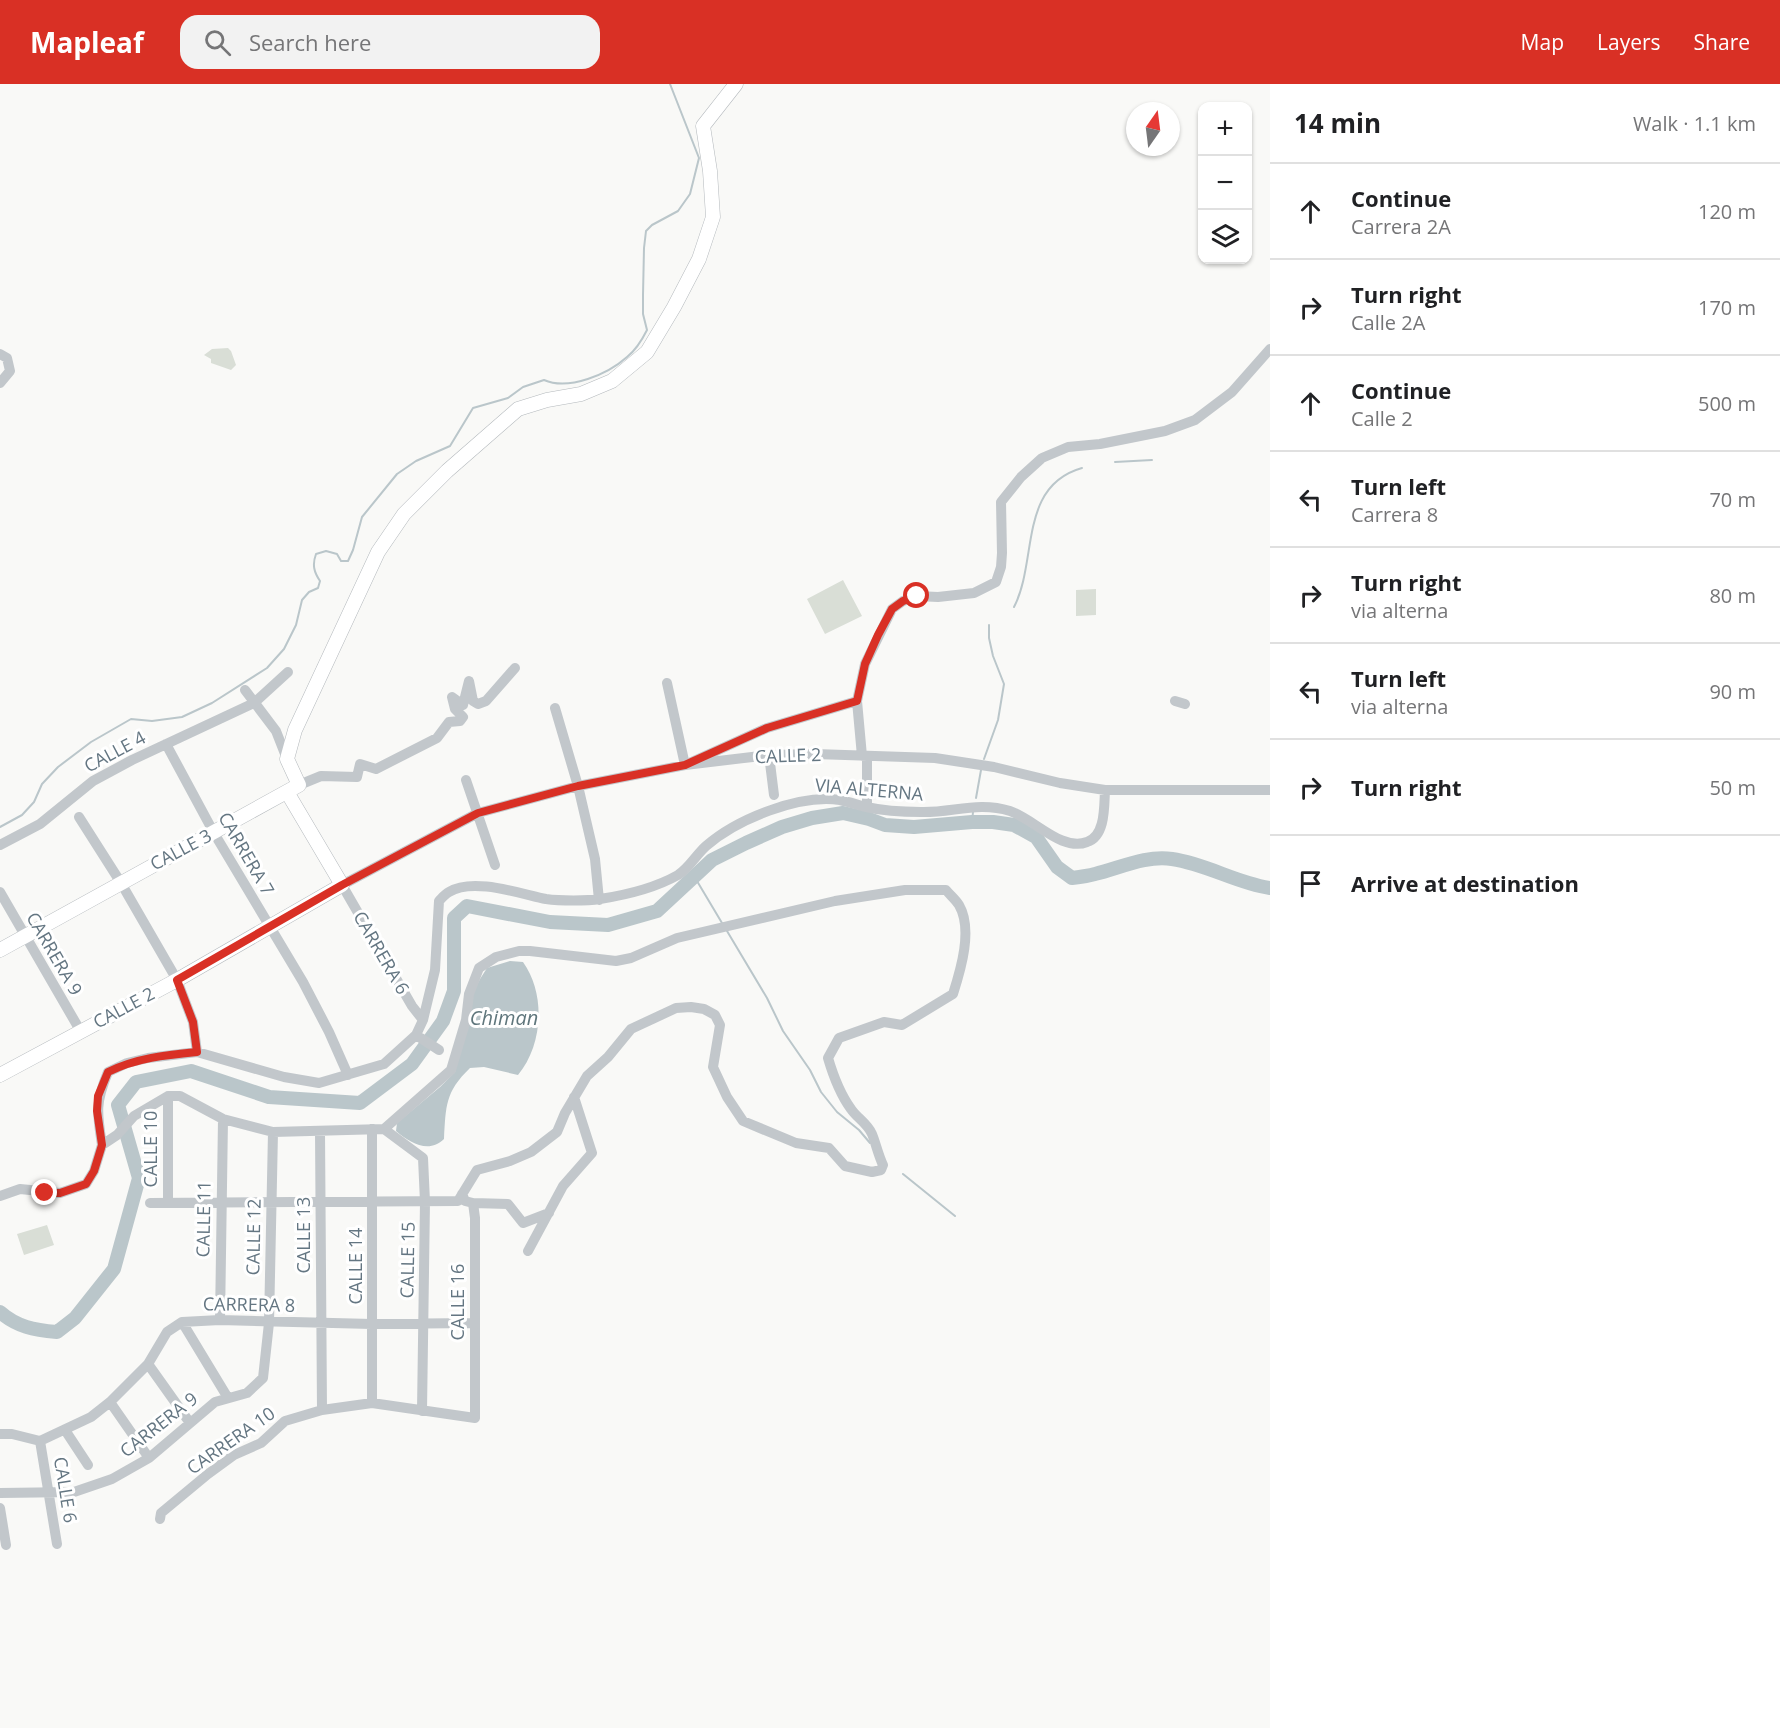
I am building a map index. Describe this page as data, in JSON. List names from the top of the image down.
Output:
{
  "streets": {
    "main road": ["CALLE 2", "CALLE 3", "CARRERA 6"],
    "street": [
      "CALLE 4",
      "VIA ALTERNA",
      "CARRERA 7",
      "CARRERA 9",
      "CALLE 10",
      "CALLE 11",
      "CALLE 13",
      "CALLE 12",
      "CALLE 15",
      "CALLE 14",
      "CALLE 16",
      "CARRERA 8",
      "CARRERA 10",
      "CALLE 6"
    ]
  },
  "crossings": [
    ["CALLE 4", "CARRERA 7"],
    ["CALLE 4", "CARRERA 6"],
    ["CALLE 2", "VIA ALTERNA"],
    ["CALLE 2", "CARRERA 7"],
    ["CALLE 2", "CARRERA 6"],
    ["CALLE 2", "CARRERA 9"],
    ["VIA ALTERNA", "CARRERA 7"],
    ["VIA ALTERNA", "CARRERA 6"],
    ["CALLE 3", "CARRERA 7"],
    ["CALLE 3", "CARRERA 6"],
    ["CALLE 3", "CARRERA 9"],
    ["CARRERA 9", "CALLE 12"],
    ["CARRERA 9", "CALLE 6"],
    ["CALLE 11", "CARRERA 8"],
    ["CALLE 13", "CARRERA 8"],
    ["CALLE 13", "CARRERA 10"],
    ["CALLE 12", "CARRERA 8"],
    ["CALLE 15", "CARRERA 8"],
    ["CALLE 15", "CARRERA 10"],
    ["CALLE 14", "CARRERA 8"],
    ["CALLE 14", "CARRERA 10"],
    ["CALLE 16", "CARRERA 8"],
    ["CALLE 16", "CARRERA 10"],
    ["CARRERA 8", "CALLE 6"]
  ],
  "water": ["Chiman"],
  "north": "top",
  "page": {
    "header": "Mapleaf",
    "search": "Search here",
    "nav": ["Map", "Layers", "Share"],
    "heading": ["14 min", "Walk · 1.1 km"],
    "map_buttons": ["+", "−"],
    "list": [
      ["Continue", "Carrera 2A", "120 m"],
      ["Turn right", "Calle 2A", "170 m"],
      ["Continue", "Calle 2", "500 m"],
      ["Turn left", "Carrera 8", "70 m"],
      ["Turn right", "via alterna", "80 m"],
      ["Turn left", "via alterna", "90 m"],
      ["Turn right", "50 m"],
      "Arrive at destination"
    ]
  }
}
